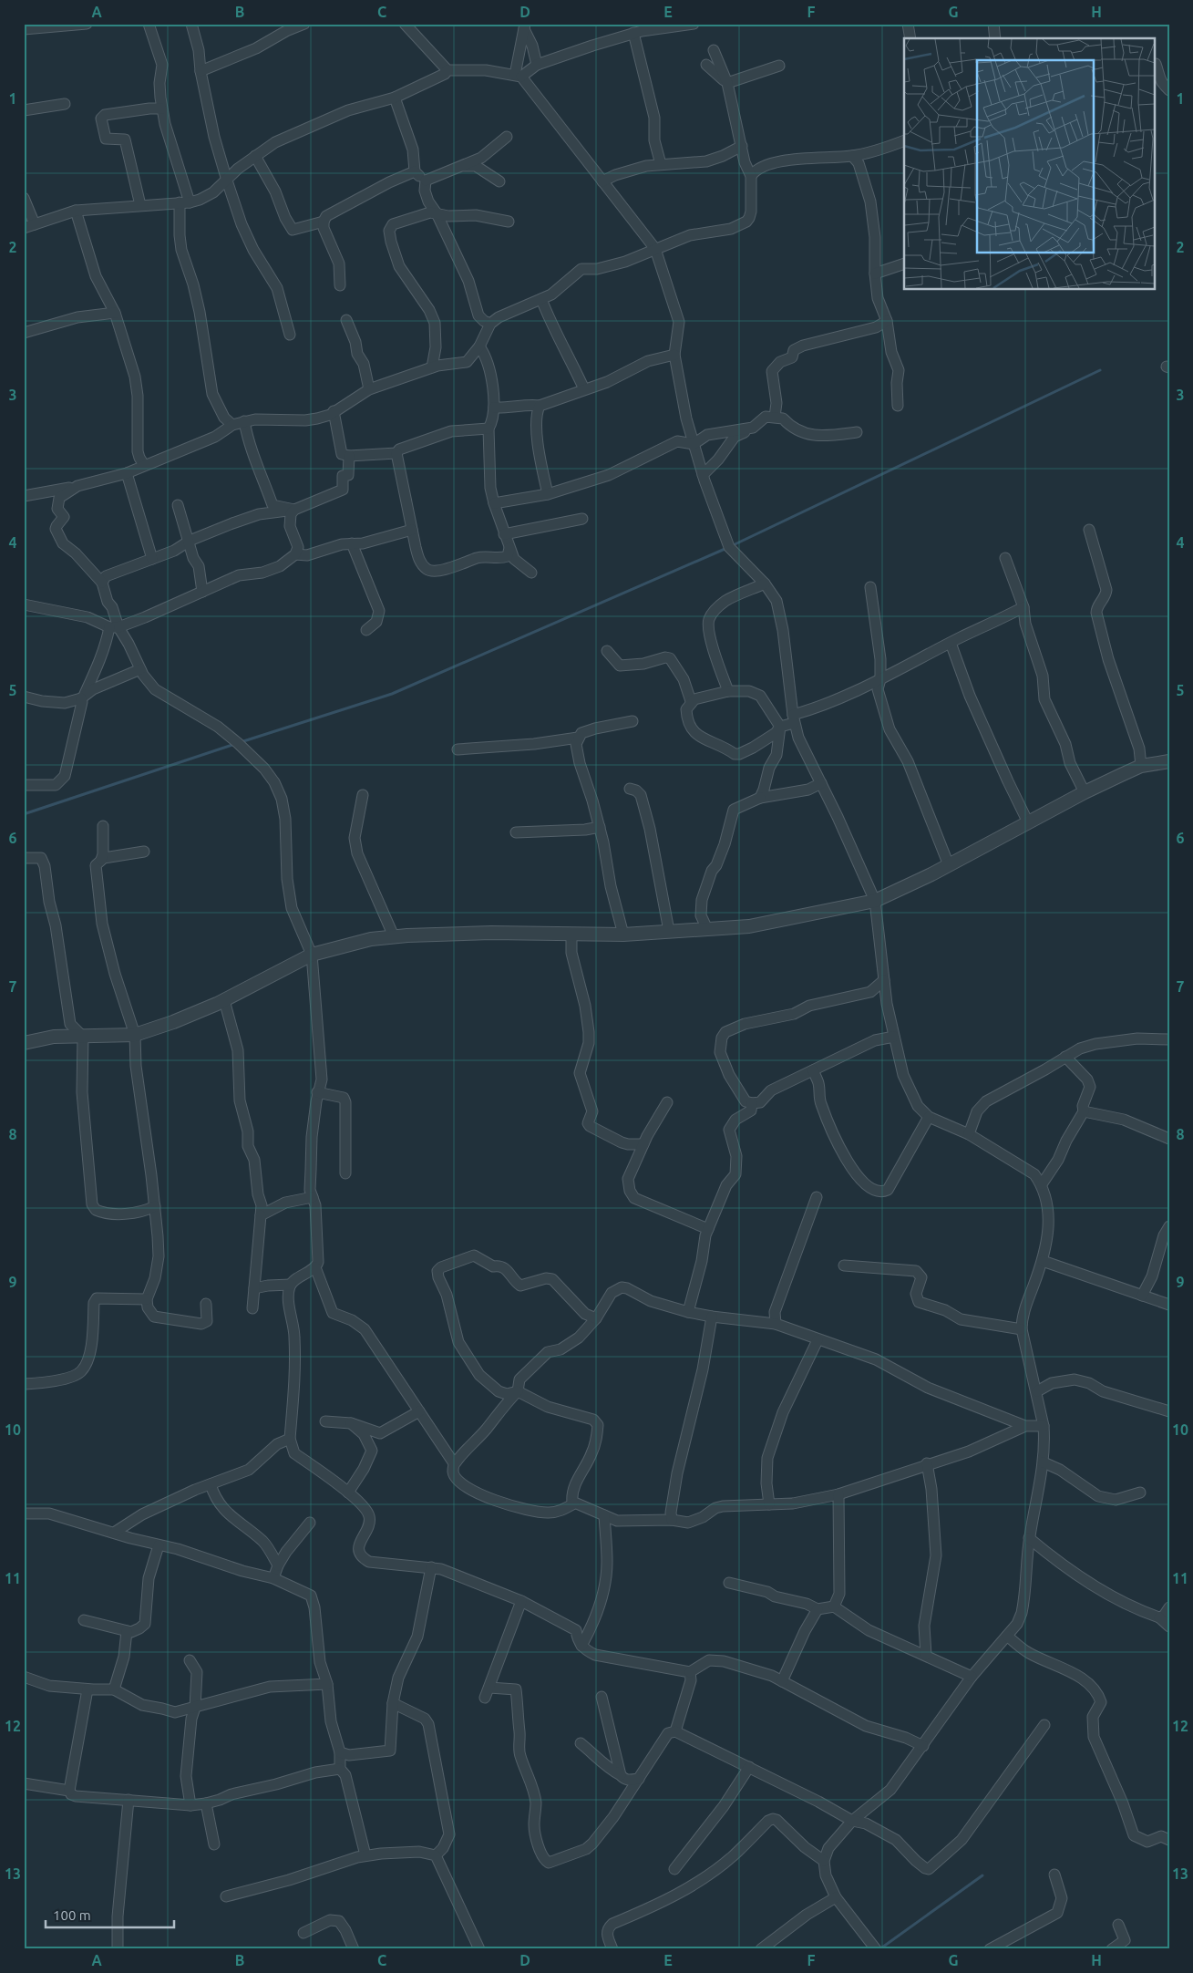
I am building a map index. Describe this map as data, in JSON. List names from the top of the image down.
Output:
{
  "scale_bar": "100 m",
  "grid": {
    "columns": [
      "A",
      "B",
      "C",
      "D",
      "E",
      "F",
      "G",
      "H"
    ],
    "rows": [
      "1",
      "2",
      "3",
      "4",
      "5",
      "6",
      "7",
      "8",
      "9",
      "10",
      "11",
      "12",
      "13"
    ]
  }
}
